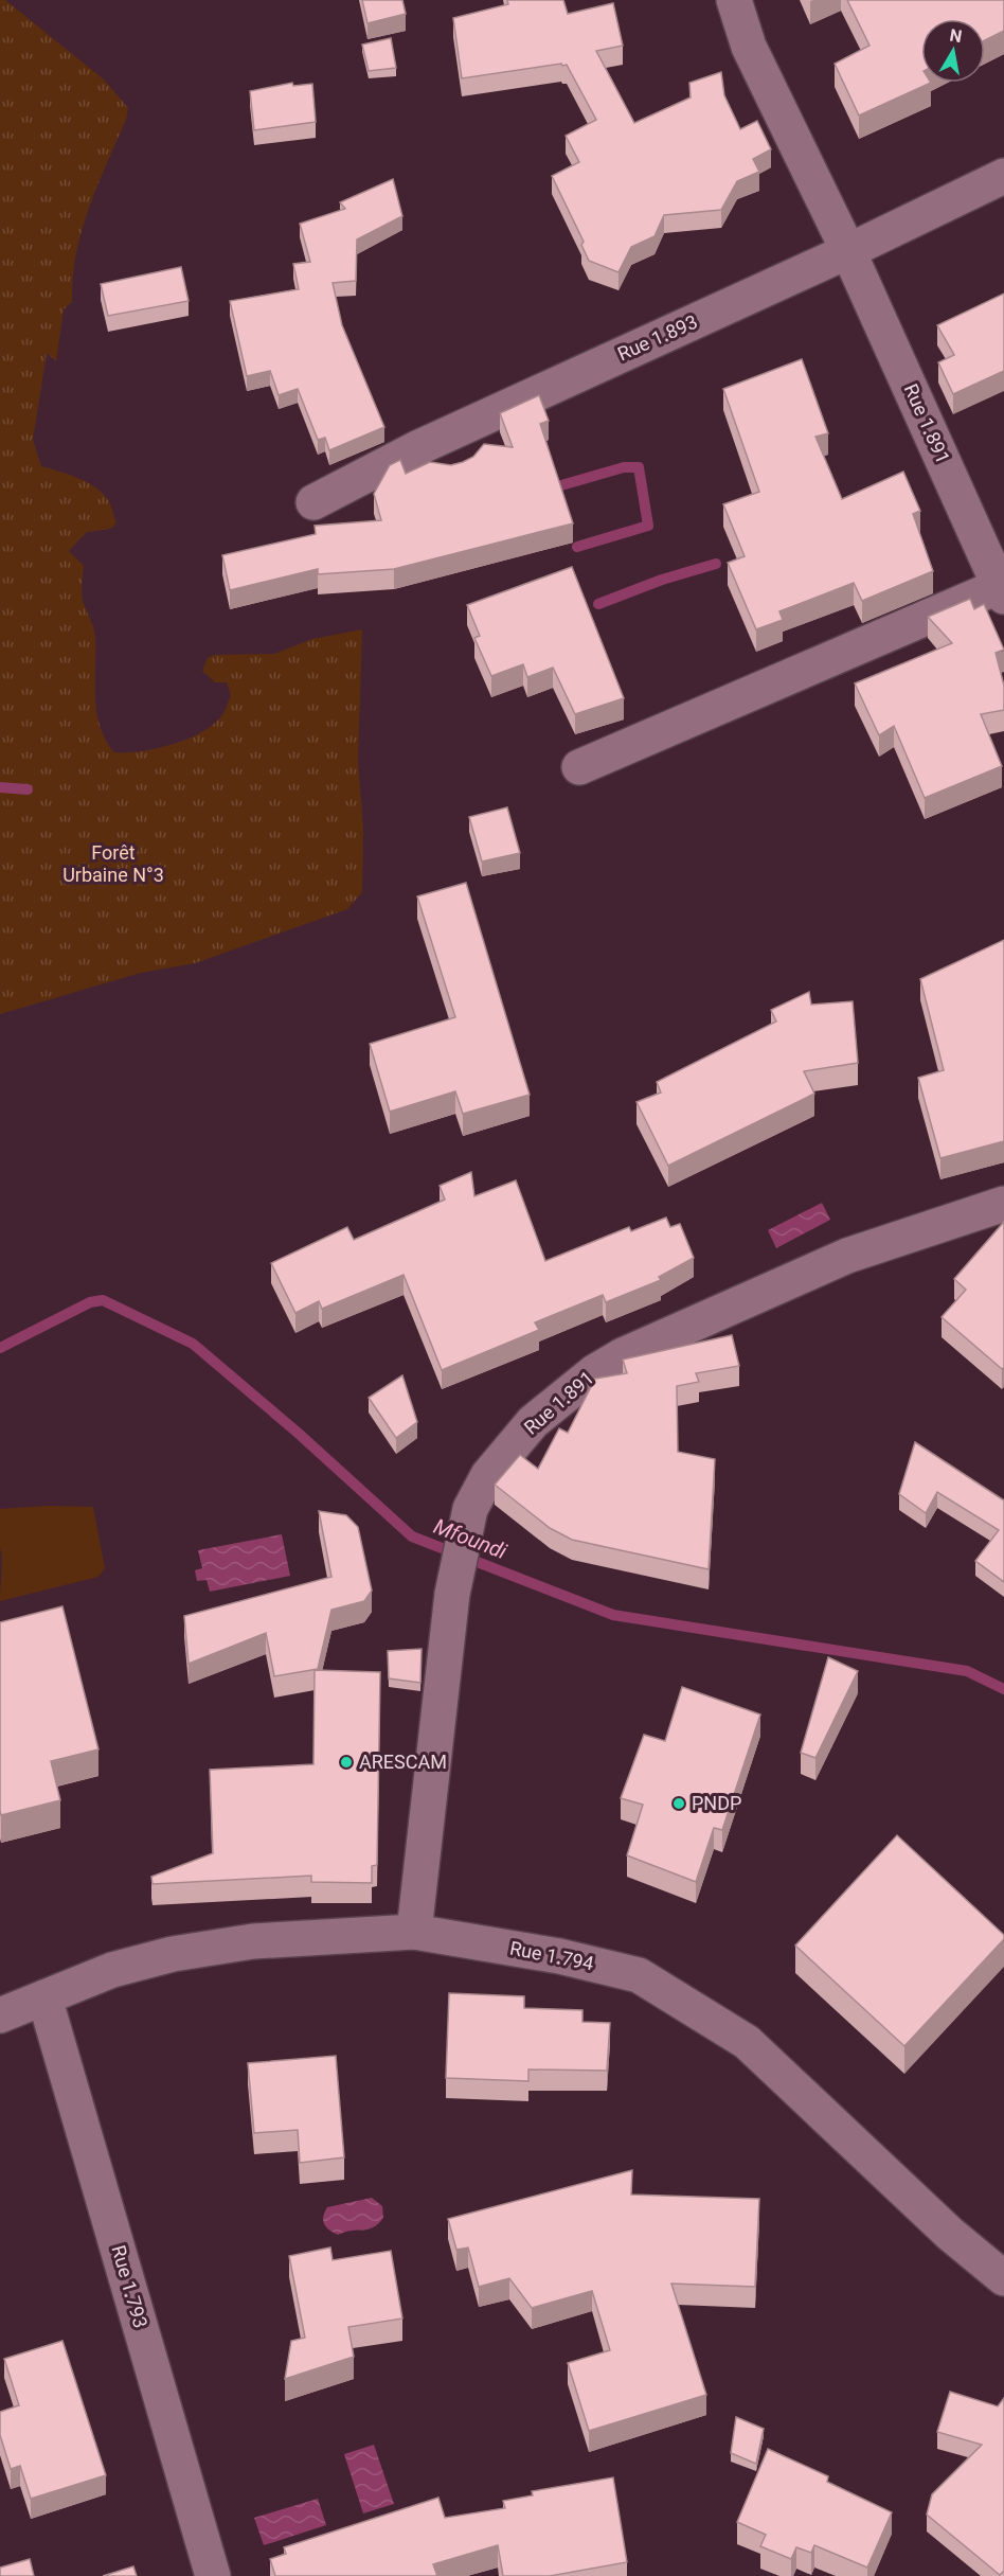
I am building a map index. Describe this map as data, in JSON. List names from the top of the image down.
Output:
{
  "streets": {
    "street": [
      "Rue 1.893",
      "Rue 1.891",
      "Rue 1.794",
      "Rue 1.793"
    ]
  },
  "crossings": [
    ["Rue 1.893", "Rue 1.891"],
    ["Rue 1.891", "Rue 1.794"],
    ["Rue 1.794", "Rue 1.793"]
  ],
  "water": ["Mfoundi"],
  "parks": ["Forêt Urbaine N°3"],
  "places": ["ARESCAM", "PNDP"],
  "north": "top"
}
